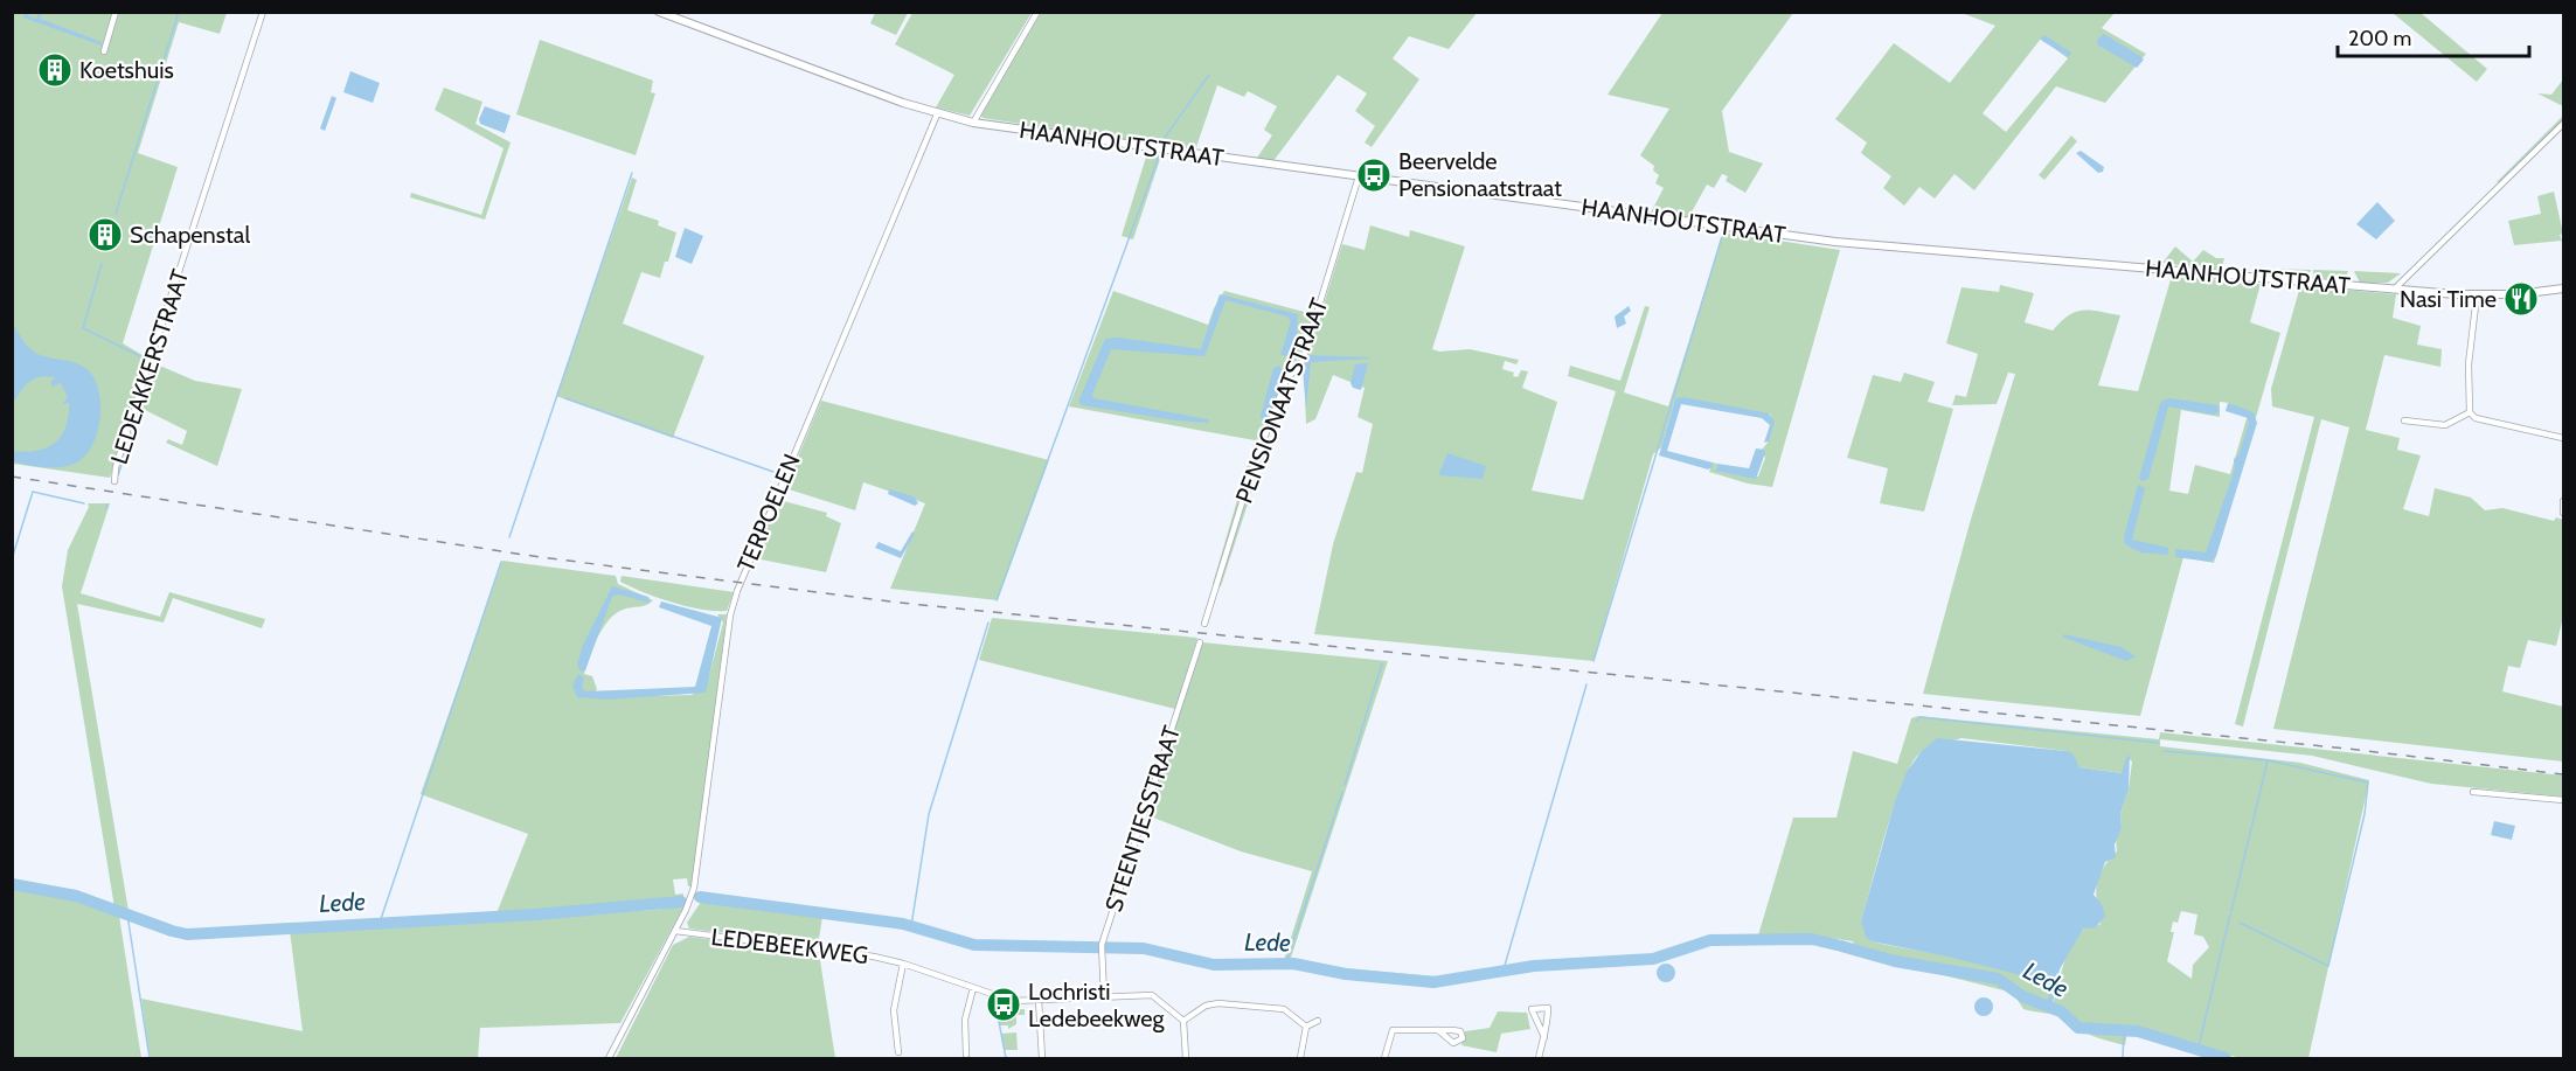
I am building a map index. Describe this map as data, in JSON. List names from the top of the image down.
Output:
{
  "streets": {
    "street": [
      "HAANHOUTSTRAAT",
      "LEDEAKKERSTRAAT",
      "PENSIONAATSTRAAT",
      "TERPOELEN",
      "STEENTJESSTRAAT",
      "LEDEBEEKWEG"
    ]
  },
  "crossings": [
    ["HAANHOUTSTRAAT", "PENSIONAATSTRAAT"],
    ["HAANHOUTSTRAAT", "TERPOELEN"],
    ["TERPOELEN", "LEDEBEEKWEG"],
    ["STEENTJESSTRAAT", "LEDEBEEKWEG"]
  ],
  "water": ["Lede"],
  "places": {
    "building": ["Koetshuis", "Schapenstal"],
    "bus stop": ["Beervelde Pensionaatstraat", "Lochristi Ledebeekweg"],
    "restaurant": ["Nasi Time"]
  },
  "scale_bar": "200 m"
}
